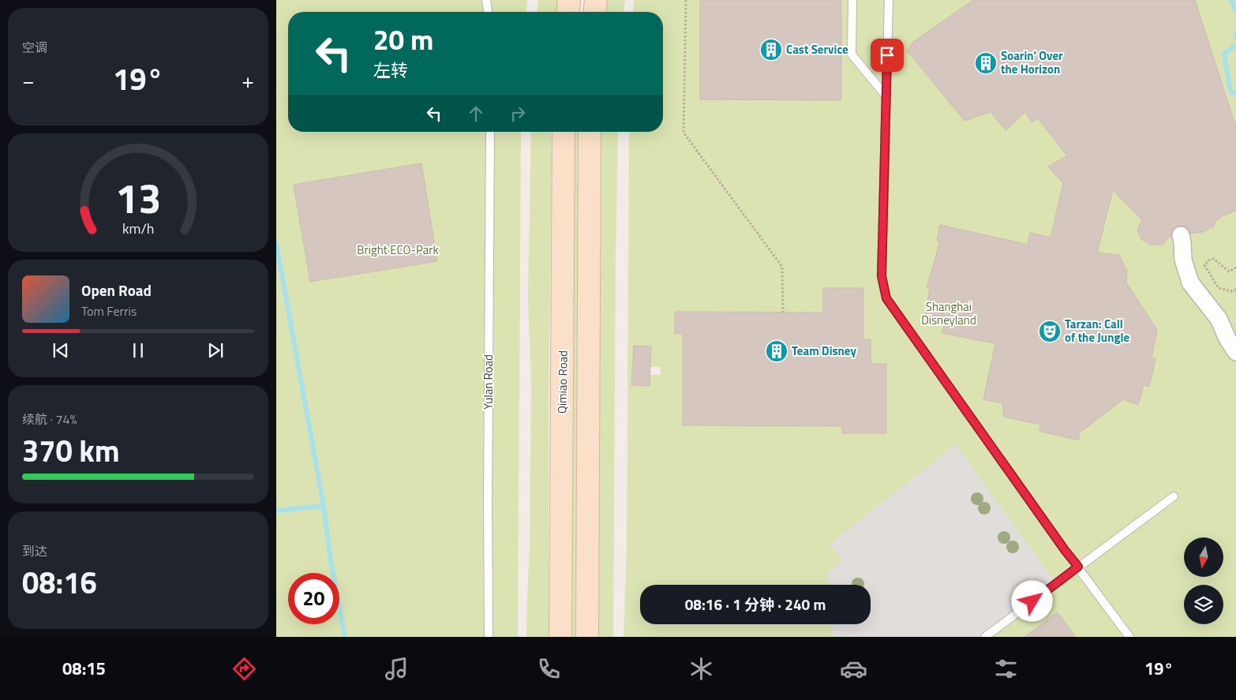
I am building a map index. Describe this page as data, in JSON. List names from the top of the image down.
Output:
{
  "streets": {
    "street": ["Qimiao Road"],
    "lane": ["Yulan Road"]
  },
  "parks": ["Bright ECO-Park", "Shanghai Disneyland"],
  "places": {
    "building": ["Cast Service", "Soarin' Over the Horizon", "Team Disney"],
    "theatre": ["Tarzan: Call of the Jungle"]
  },
  "north": "bottom",
  "page": {
    "tile": [
      "空调",
      ["续航 · 74%", "370 km"],
      ["到达", "08:16"]
    ],
    "turn": ["20 m", "左转"],
    "heat": ["−", "19°", "+"],
    "song": ["Open Road", "Tom Ferris"],
    "limit": "20",
    "trip": "08:16 · 1 分钟 · 240 m",
    "tabs": ["08:15", "19°"],
    "gauge": ["13", "km/h"]
  }
}
